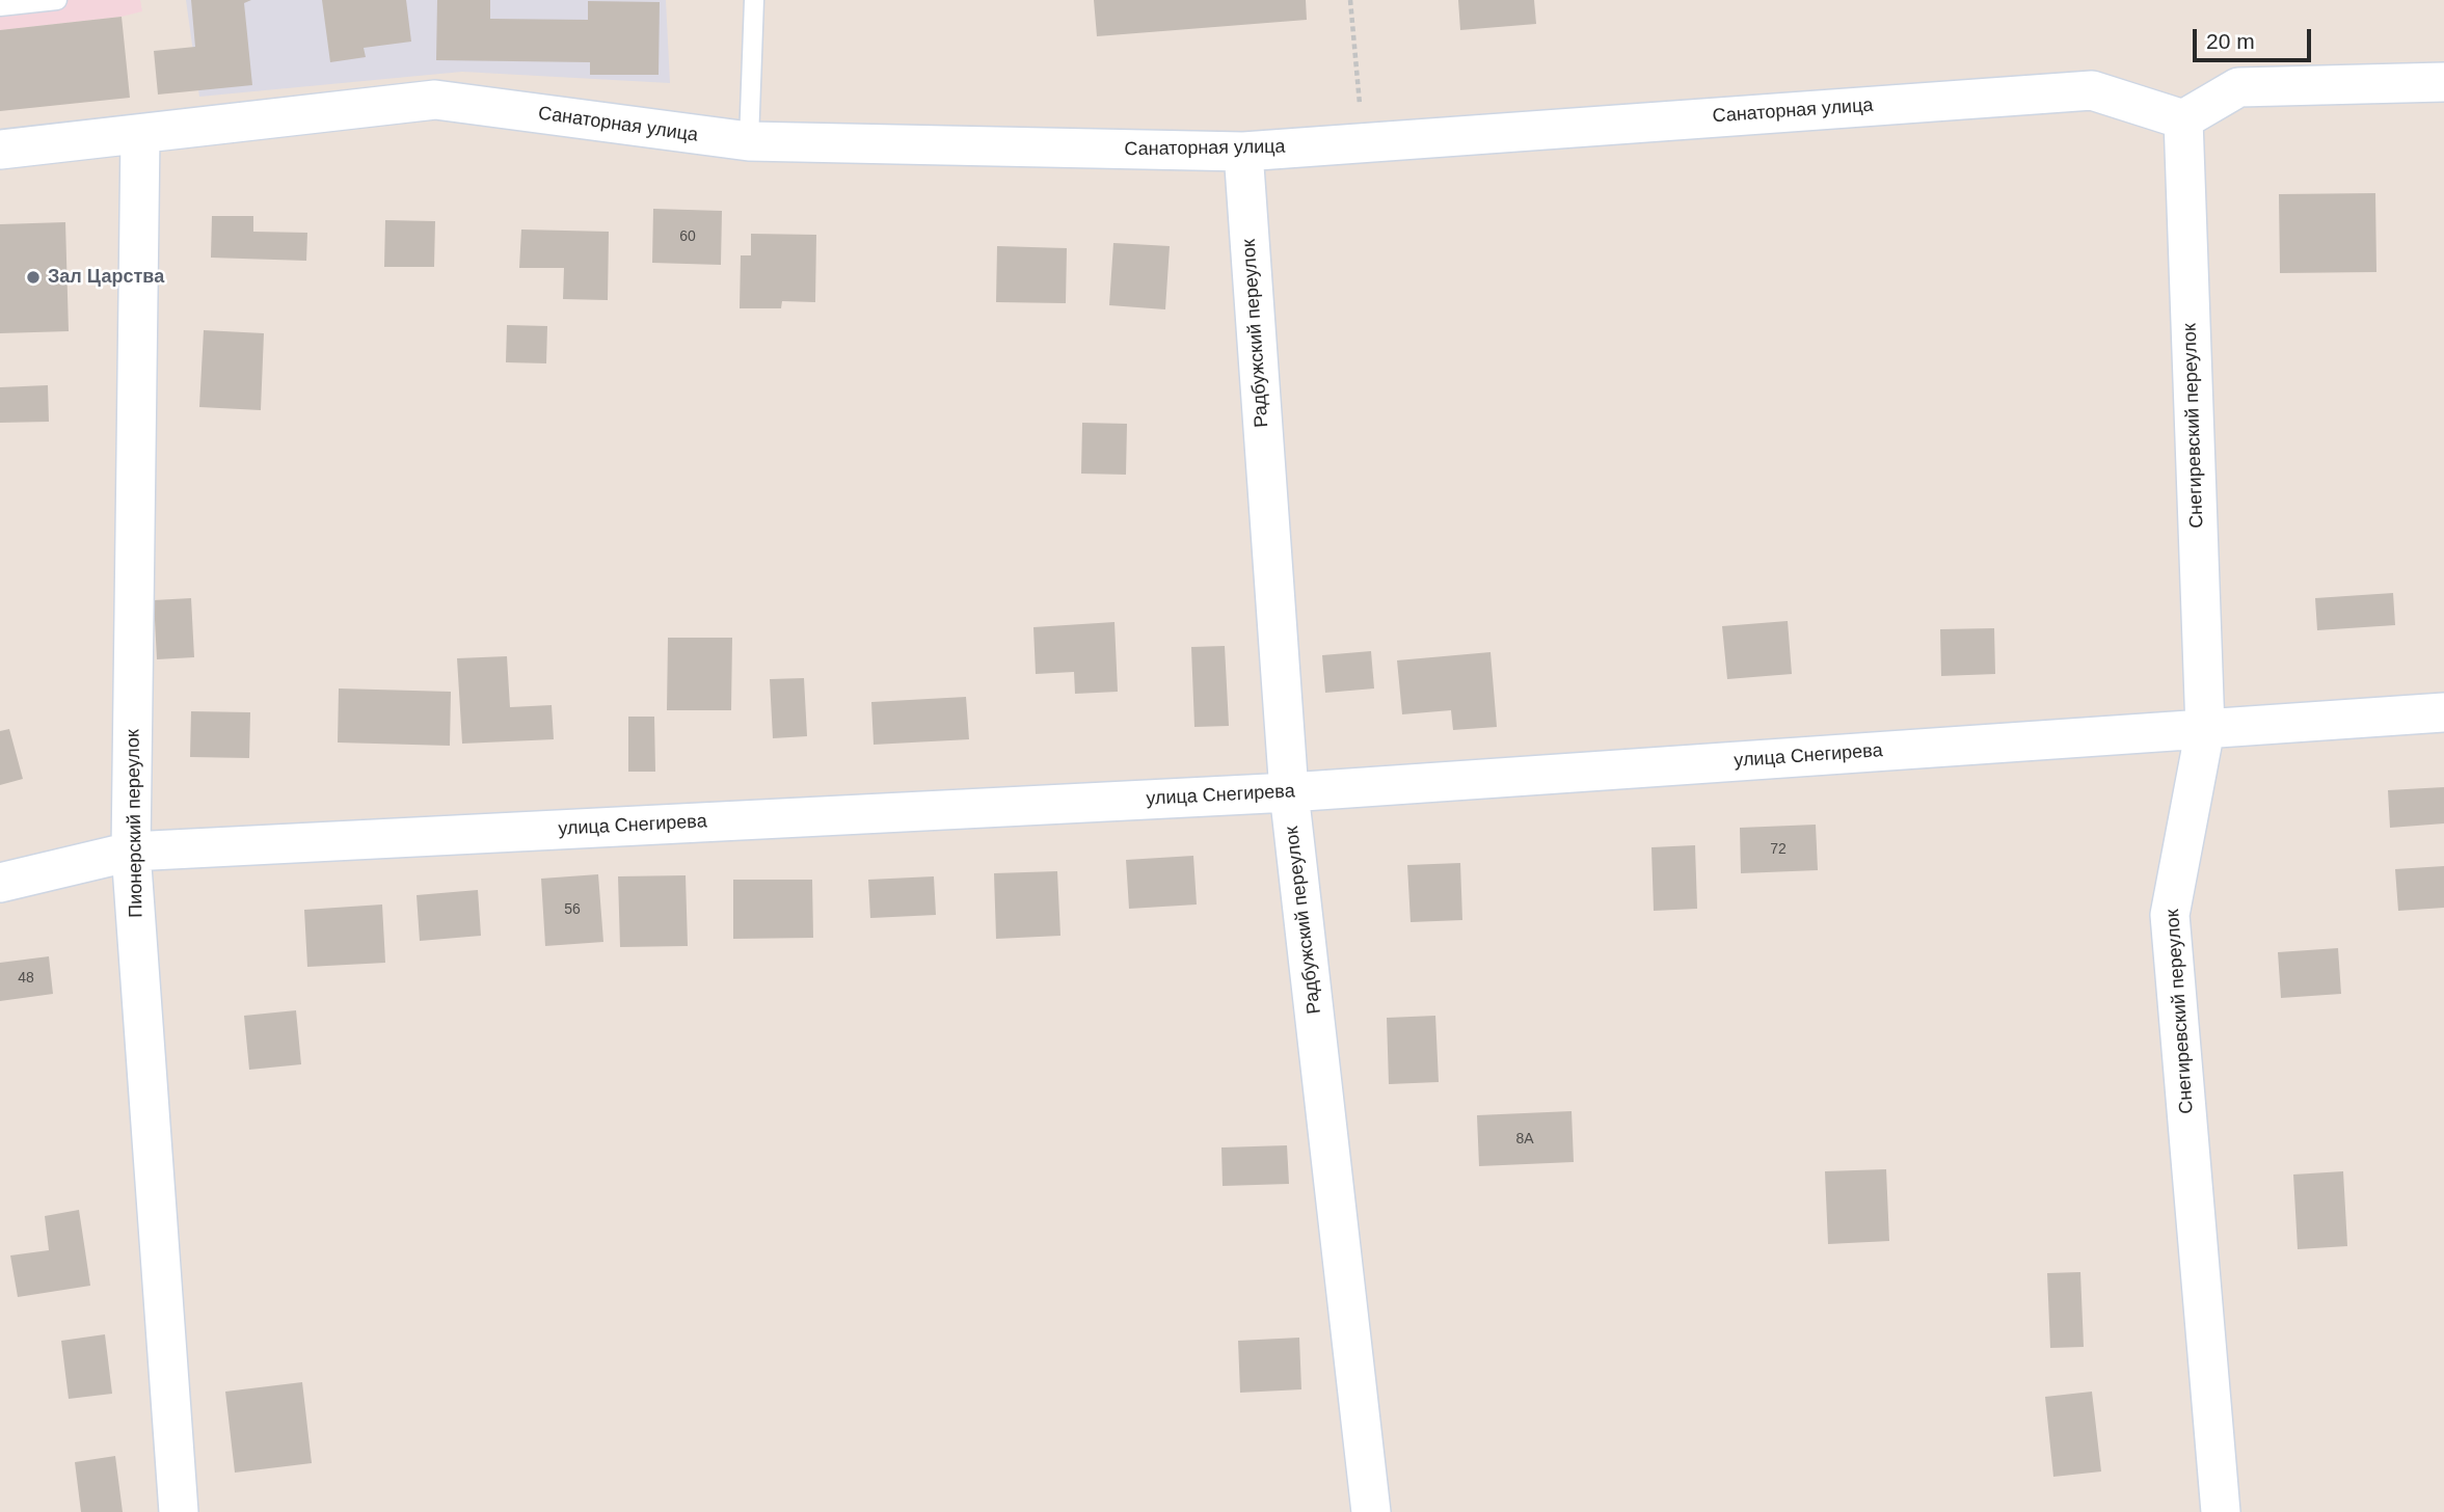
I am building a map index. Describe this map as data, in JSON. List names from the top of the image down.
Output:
{
  "streets": {
    "street": [
      "Санаторная улица",
      "Радбужский переулок",
      "Снегиревский переулок",
      "улица Снегирева",
      "Пионерский переулок"
    ]
  },
  "crossings": [
    ["Санаторная улица", "Радбужский переулок"],
    ["Санаторная улица", "Снегиревский переулок"],
    ["Санаторная улица", "Пионерский переулок"],
    ["Радбужский переулок", "улица Снегирева"],
    ["Снегиревский переулок", "улица Снегирева"],
    ["улица Снегирева", "Пионерский переулок"]
  ],
  "places": ["Зал Царства"],
  "house_numbers": [
    "60",
    "72",
    "56",
    "48",
    "8А"
  ],
  "scale_bar": "20 m"
}
